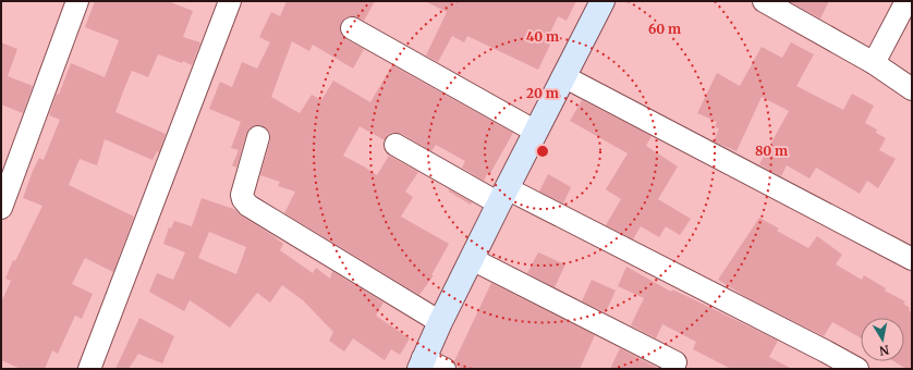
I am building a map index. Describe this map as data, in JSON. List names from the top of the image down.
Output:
{
  "north": "bottom",
  "rings": [
    "60 m",
    "40 m",
    "20 m",
    "80 m"
  ]
}
